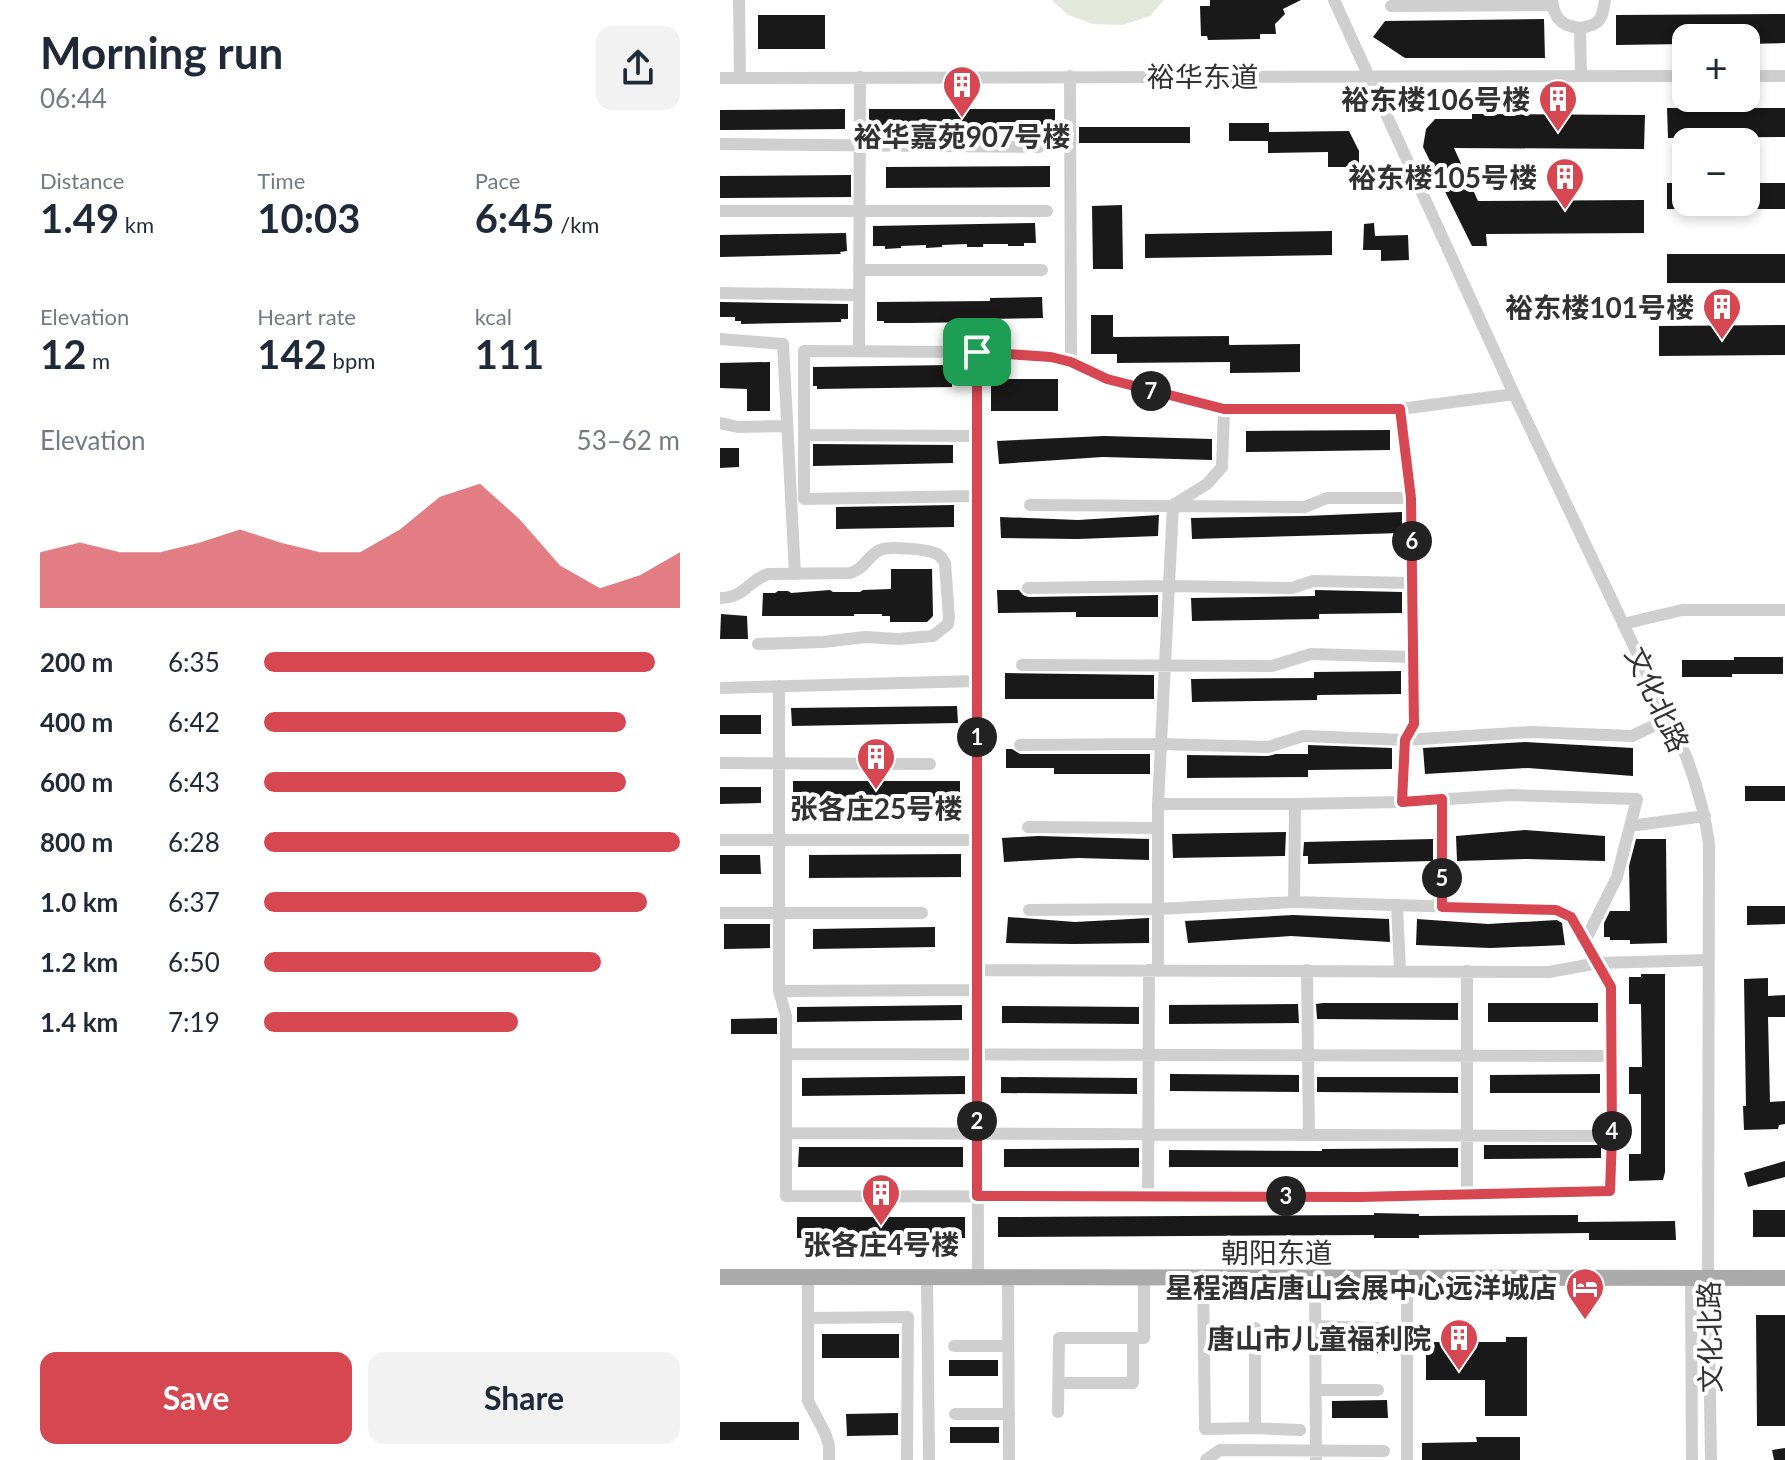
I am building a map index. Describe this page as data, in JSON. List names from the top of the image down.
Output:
{
  "streets": {
    "main road": ["朝阳东道"],
    "street": ["裕华东道", "文化北路"]
  },
  "crossings": [
    ["裕华东道", "文化北路"],
    ["文化北路", "朝阳东道"]
  ],
  "places": {
    "building": [
      "裕华嘉苑907号楼",
      "裕东楼106号楼",
      "裕东楼105号楼",
      "裕东楼101号楼",
      "张各庄25号楼",
      "张各庄4号楼",
      "唐山市儿童福利院"
    ],
    "hotel": ["星程酒店唐山会展中心远洋城店"]
  },
  "page": {
    "heading": ["Morning run", "06:44"],
    "map_buttons": ["+", "−"],
    "stats": [
      ["Distance", "1.49 km"],
      ["Time", "10:03"],
      ["Pace", "6:45 /km"],
      ["Elevation", "12 m"],
      ["Heart rate", "142 bpm"],
      ["kcal", "111"]
    ],
    "pins": [
      "7",
      "6",
      "1",
      "5",
      "2",
      "4",
      "3"
    ],
    "chart": ["Elevation", "53–62 m"],
    "list": [
      {
        "name": "200 m",
        "note": "6:35"
      },
      {
        "name": "400 m",
        "note": "6:42"
      },
      {
        "name": "600 m",
        "note": "6:43"
      },
      {
        "name": "800 m",
        "note": "6:28"
      },
      {
        "name": "1.0 km",
        "note": "6:37"
      },
      {
        "name": "1.2 km",
        "note": "6:50"
      },
      {
        "name": "1.4 km",
        "note": "7:19"
      }
    ],
    "buttons": ["Save", "Share"]
  }
}
